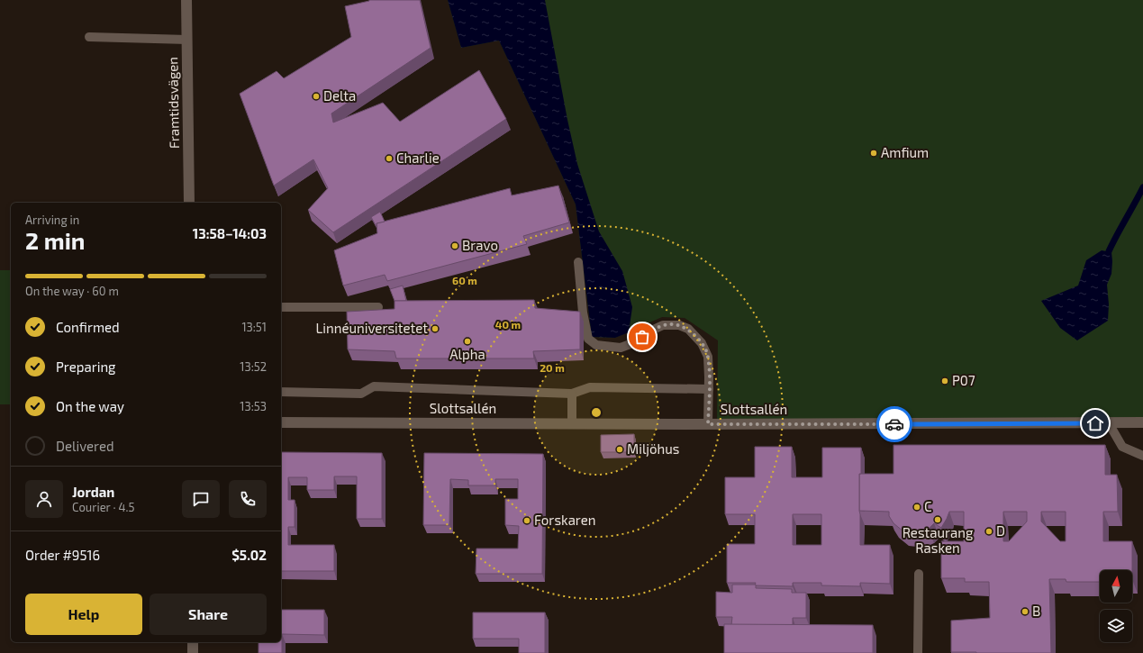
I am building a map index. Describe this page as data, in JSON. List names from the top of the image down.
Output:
{
  "streets": {
    "street": ["Framtidsvägen", "Slottsallén"]
  },
  "places": [
    "Delta",
    "Amfium",
    "Charlie",
    "Bravo",
    "Linnéuniversitetet",
    "Alpha",
    "P07",
    "Miljöhus",
    "C",
    "Restaurang Rasken",
    "Forskaren",
    "D",
    "B"
  ],
  "north": "top",
  "page": {
    "heading": ["2 min", "Arriving in", "13:58–14:03"],
    "panel": [
      "Jordan",
      "Courier · 4.5",
      "Order #9516",
      "$5.02"
    ],
    "bar": "On the way · 60 m",
    "list": [
      ["Confirmed", "13:51"],
      ["Preparing", "13:52"],
      ["On the way", "13:53"],
      "Delivered"
    ],
    "buttons": ["Help", "Share"]
  },
  "rings": ["60 m", "40 m", "20 m"]
}
